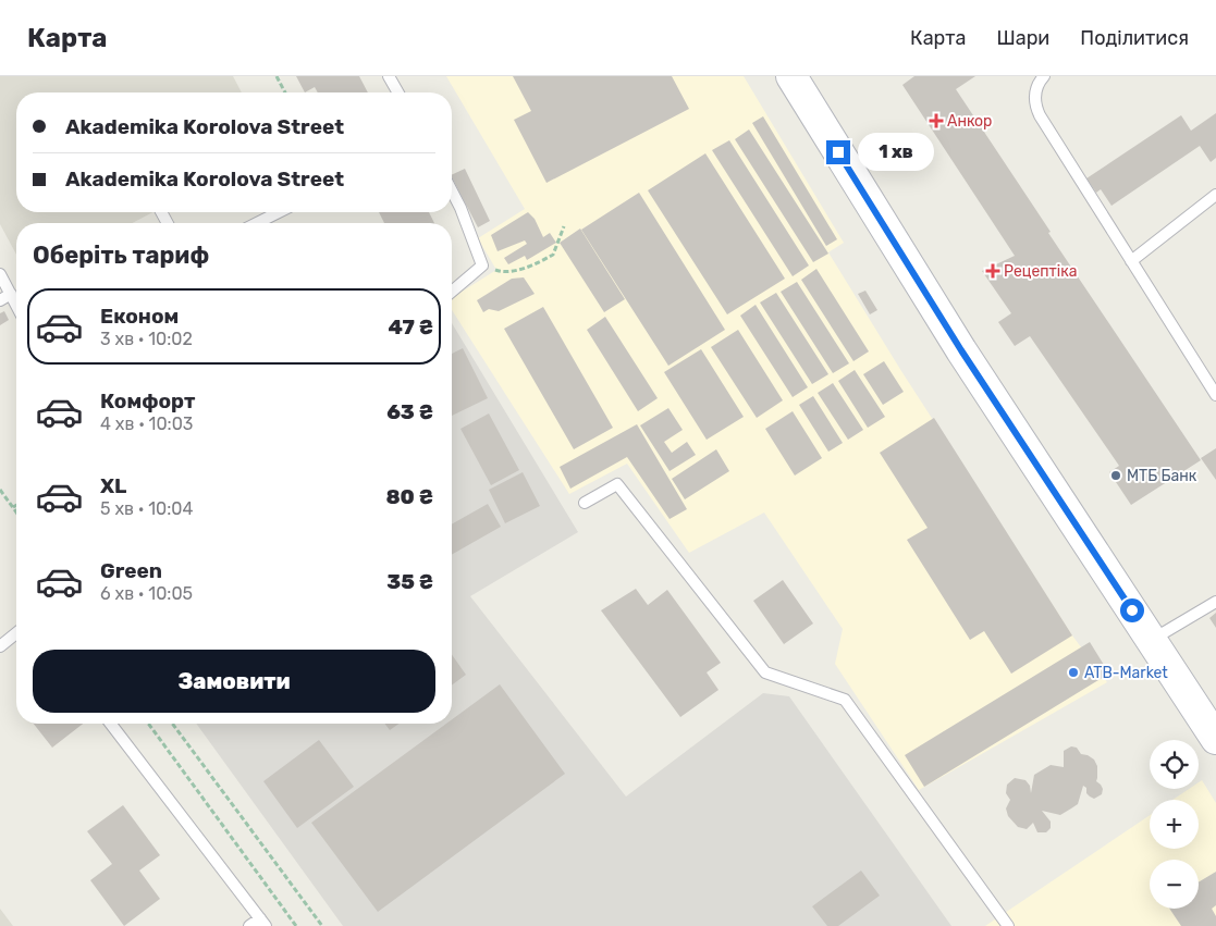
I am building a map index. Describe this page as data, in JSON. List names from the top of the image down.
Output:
{
  "places": {
    "health": ["Анкор", "Рецептіка"],
    "other": ["МТБ Банк", "ATB-Market"]
  },
  "page": {
    "header": "Карта",
    "nav": ["Карта", "Шари", "Поділитися"],
    "banner": ["Akademika Korolova Street", "Akademika Korolova Street"],
    "bubble": "1 хв",
    "heading": "Оберіть тариф",
    "list": [
      {
        "name": "Економ",
        "note": "3 хв · 10:02",
        "value": "47 ₴"
      },
      {
        "name": "Комфорт",
        "note": "4 хв · 10:03",
        "value": "63 ₴"
      },
      {
        "name": "XL",
        "note": "5 хв · 10:04",
        "value": "80 ₴"
      },
      {
        "name": "Green",
        "note": "6 хв · 10:05",
        "value": "35 ₴"
      }
    ],
    "buttons": "Замовити",
    "map_buttons": ["+", "−"]
  }
}
